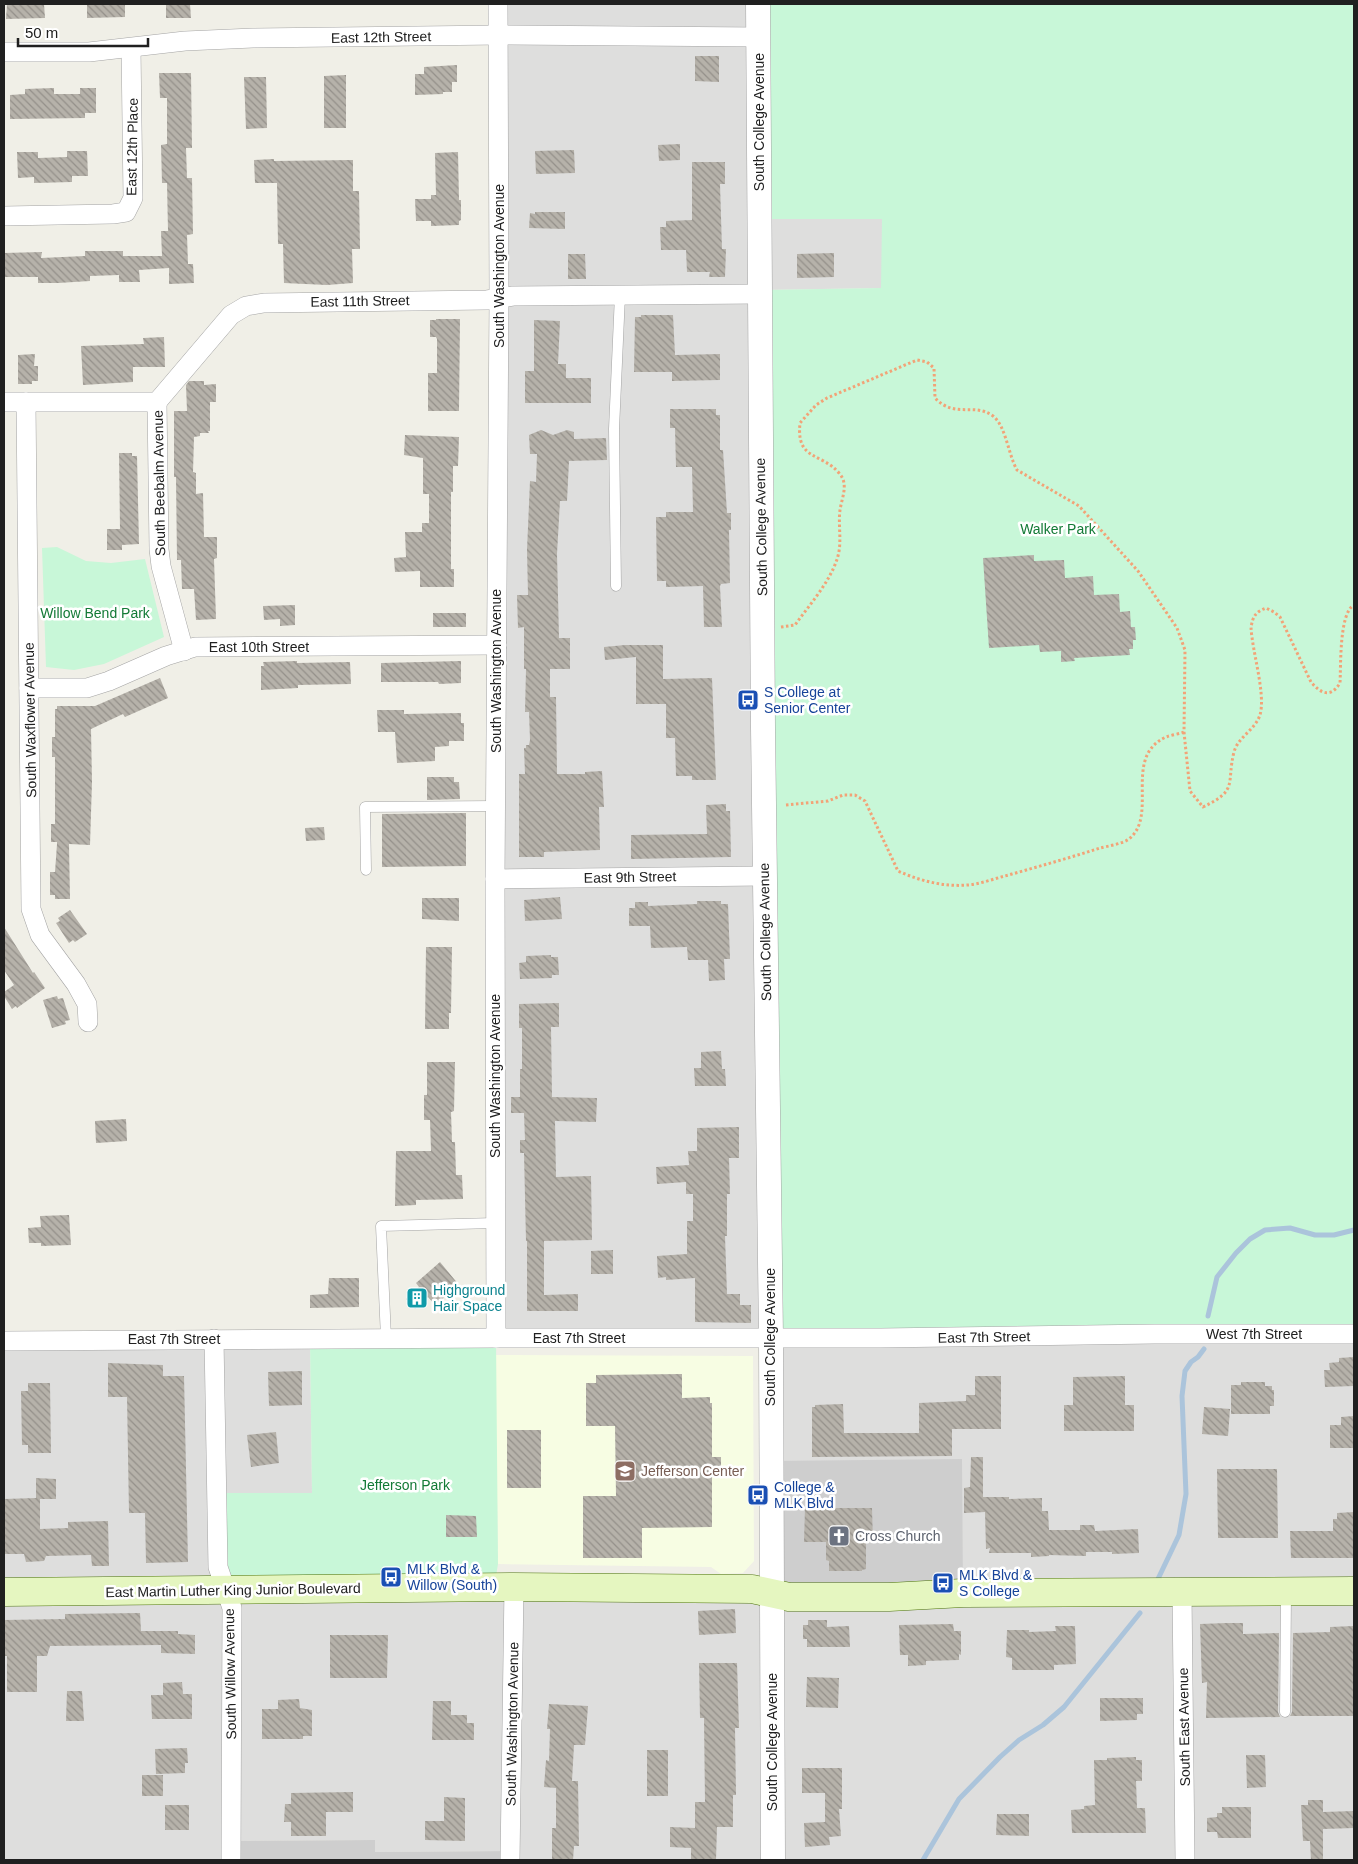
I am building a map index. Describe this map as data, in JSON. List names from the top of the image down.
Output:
{
  "streets": {
    "main road": ["East Martin Luther King Junior Boulevard"],
    "street": [
      "East 12th Street",
      "South College Avenue",
      "East 12th Place",
      "South Washington Avenue",
      "East 11th Street",
      "South Beebalm Avenue",
      "East 10th Street",
      "South Waxflower Avenue",
      "East 9th Street",
      "West 7th Street",
      "East 7th Street",
      "South Willow Avenue",
      "South East Avenue"
    ]
  },
  "crossings": [
    ["East 12th Street", "South College Avenue"],
    ["East 12th Street", "East 12th Place"],
    ["East 12th Street", "South Washington Avenue"],
    ["South College Avenue", "East 11th Street"],
    ["South College Avenue", "East 9th Street"],
    ["South College Avenue", "East 7th Street"],
    ["South College Avenue", "East Martin Luther King Junior Boulevard"],
    ["South Washington Avenue", "East 11th Street"],
    ["South Washington Avenue", "East 10th Street"],
    ["South Washington Avenue", "East 9th Street"],
    ["South Washington Avenue", "East 7th Street"],
    ["South Washington Avenue", "East Martin Luther King Junior Boulevard"],
    ["East 11th Street", "South Beebalm Avenue"],
    ["South Beebalm Avenue", "East 10th Street"],
    ["East 10th Street", "South Waxflower Avenue"],
    ["West 7th Street", "East 7th Street"],
    ["East 7th Street", "South Willow Avenue"],
    ["East Martin Luther King Junior Boulevard", "South Willow Avenue"],
    ["East Martin Luther King Junior Boulevard", "South East Avenue"]
  ],
  "parks": ["Walker Park", "Willow Bend Park", "Jefferson Park"],
  "places": {
    "bus stop": [
      "S College at Senior Center",
      "College & MLK Blvd",
      "MLK Blvd & Willow (South)",
      "MLK Blvd & S College"
    ],
    "building": ["Highground Hair Space"],
    "school or university": ["Jefferson Center"],
    "church": ["Cross Church"]
  },
  "scale_bar": "50 m"
}
